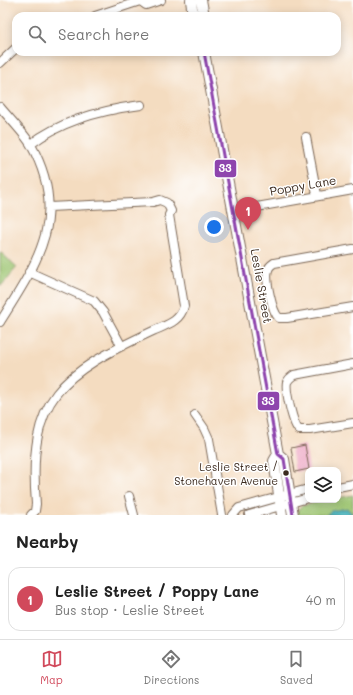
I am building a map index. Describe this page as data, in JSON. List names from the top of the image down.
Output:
{
  "streets": {
    "main road": ["Leslie Street"],
    "street": ["Poppy Lane"]
  },
  "crossings": [
    ["Poppy Lane", "Leslie Street"]
  ],
  "places": ["Leslie Street / Stonehaven Avenue"],
  "lines": ["transit line 33"],
  "page": {
    "search": "Search here",
    "pins": "1",
    "heading": "Nearby",
    "list": [
      {
        "mark": "1",
        "name": "Leslie Street / Poppy Lane",
        "note": "Bus stop · Leslie Street",
        "value": "40 m"
      }
    ],
    "nav": ["Map", "Directions", "Saved"]
  }
}
